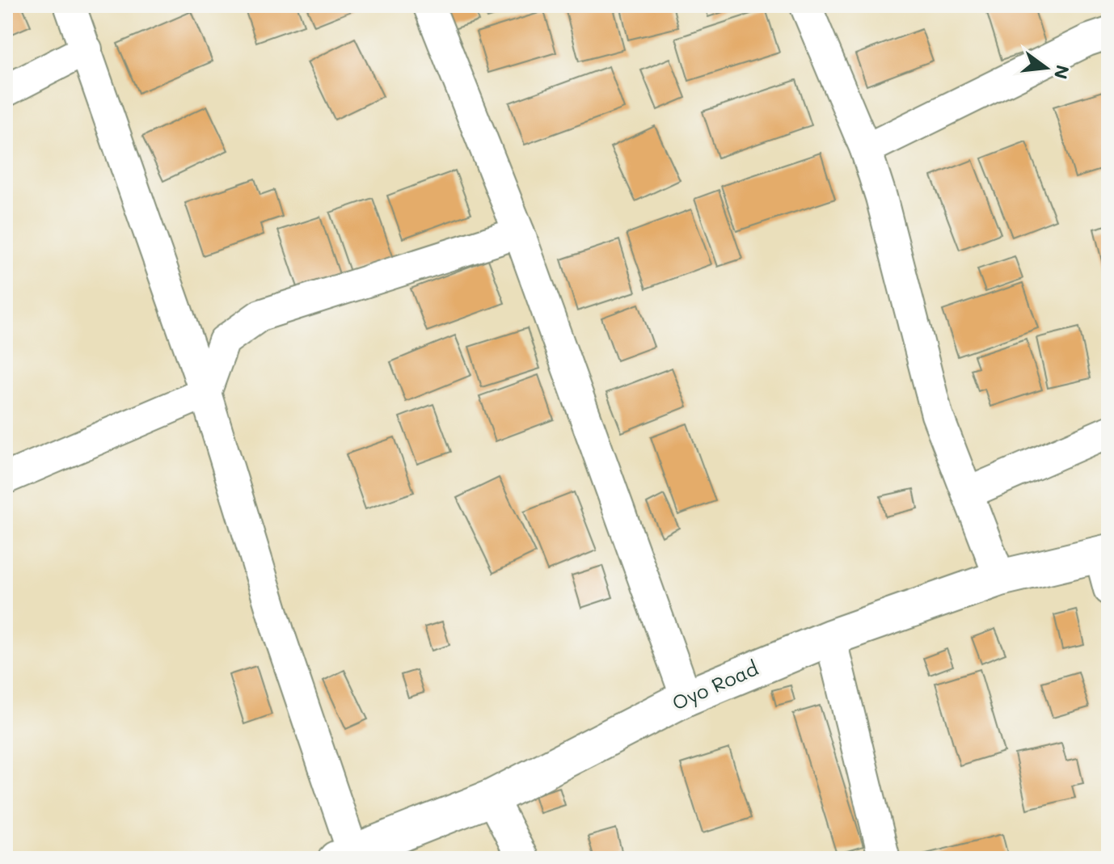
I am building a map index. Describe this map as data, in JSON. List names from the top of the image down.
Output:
{
  "streets": {
    "street": ["Oyo Road"]
  },
  "north": "right"
}
